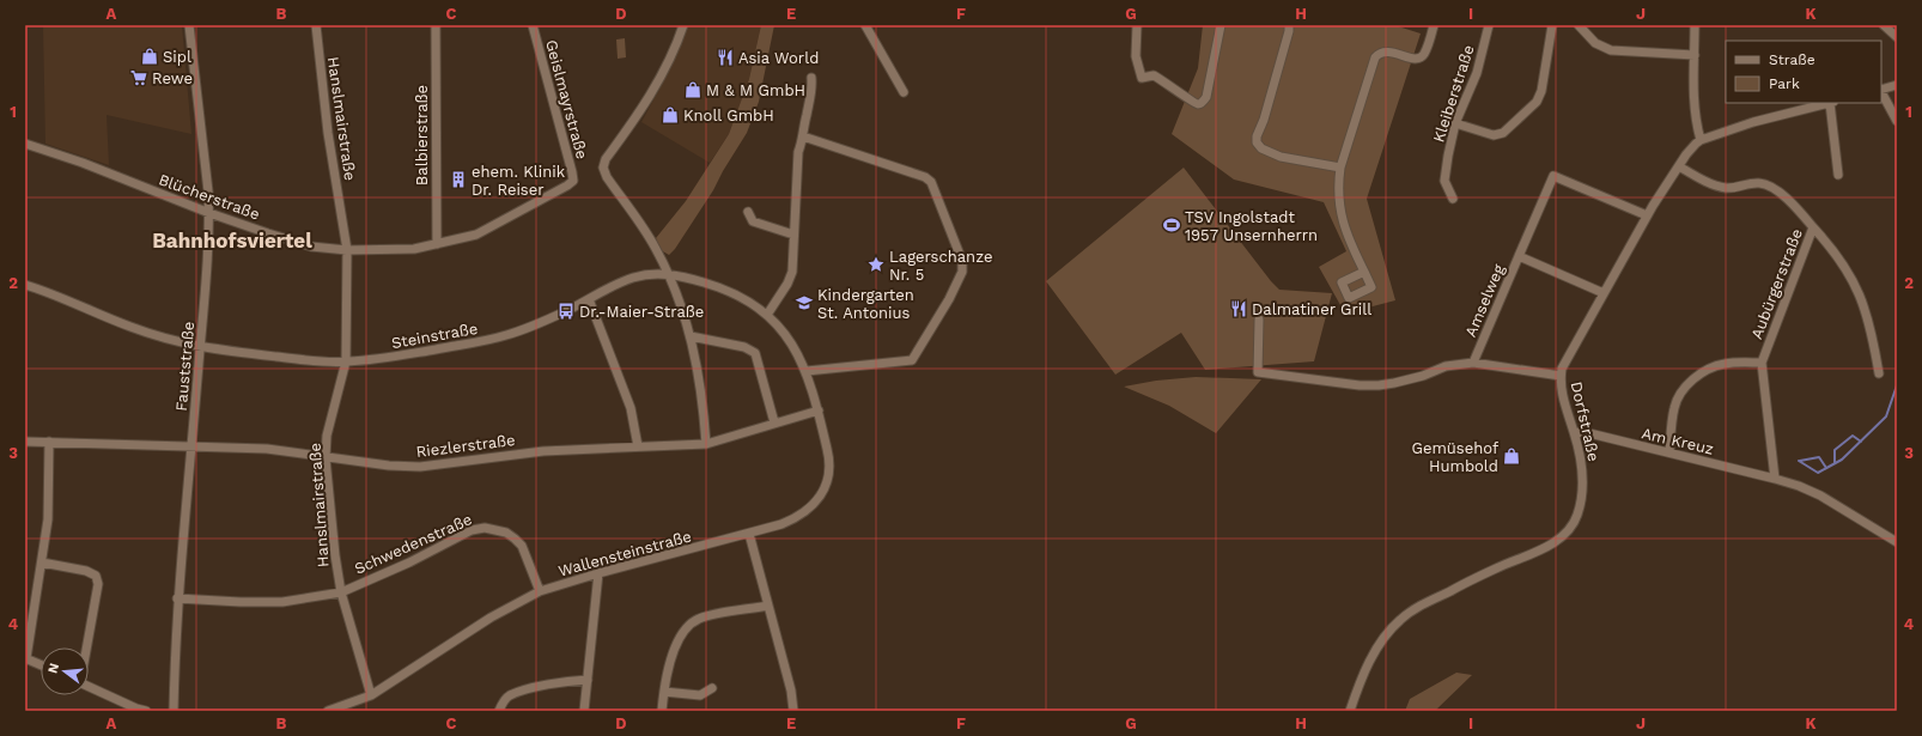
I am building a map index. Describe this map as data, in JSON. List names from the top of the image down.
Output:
{
  "streets": {
    "street": [
      "Kleiberstraße",
      "Geislmayrstraße",
      "Hanslmairstraße",
      "Balbierstraße",
      "Blücherstraße",
      "Aubürgerstraße",
      "Amselweg",
      "Steinstraße",
      "Fauststraße",
      "Dorfstraße",
      "Am Kreuz",
      "Riezlerstraße",
      "Schwedenstraße",
      "Wallensteinstraße"
    ]
  },
  "crossings": [
    ["Geislmayrstraße", "Blücherstraße"],
    ["Hanslmairstraße", "Blücherstraße"],
    ["Hanslmairstraße", "Steinstraße"],
    ["Hanslmairstraße", "Riezlerstraße"],
    ["Hanslmairstraße", "Schwedenstraße"],
    ["Hanslmairstraße", "Wallensteinstraße"],
    ["Balbierstraße", "Blücherstraße"],
    ["Blücherstraße", "Fauststraße"],
    ["Aubürgerstraße", "Dorfstraße"],
    ["Aubürgerstraße", "Am Kreuz"],
    ["Amselweg", "Dorfstraße"],
    ["Steinstraße", "Fauststraße"],
    ["Steinstraße", "Wallensteinstraße"],
    ["Fauststraße", "Riezlerstraße"],
    ["Fauststraße", "Schwedenstraße"],
    ["Dorfstraße", "Am Kreuz"],
    ["Riezlerstraße", "Wallensteinstraße"],
    ["Schwedenstraße", "Wallensteinstraße"]
  ],
  "districts": ["Bahnhofsviertel"],
  "places": {
    "shop": [
      "Sipl",
      "M & M GmbH",
      "Knoll GmbH",
      "Gemüsehof Humbold"
    ],
    "restaurant": ["Asia World", "Dalmatiner Grill"],
    "supermarket": ["Rewe"],
    "building": ["ehem. Klinik Dr. Reiser"],
    "sports": ["TSV Ingolstadt 1957 Unsernherrn"],
    "place": ["Lagerschanze Nr. 5"],
    "school or university": ["Kindergarten St. Antonius"],
    "bus stop": ["Dr.-Maier-Straße"]
  },
  "legend": ["Straße", "Park"],
  "north": "left",
  "grid": {
    "columns": [
      "A",
      "B",
      "C",
      "D",
      "E",
      "F",
      "G",
      "H",
      "I",
      "J",
      "K"
    ],
    "rows": [
      "1",
      "2",
      "3",
      "4"
    ]
  }
}
